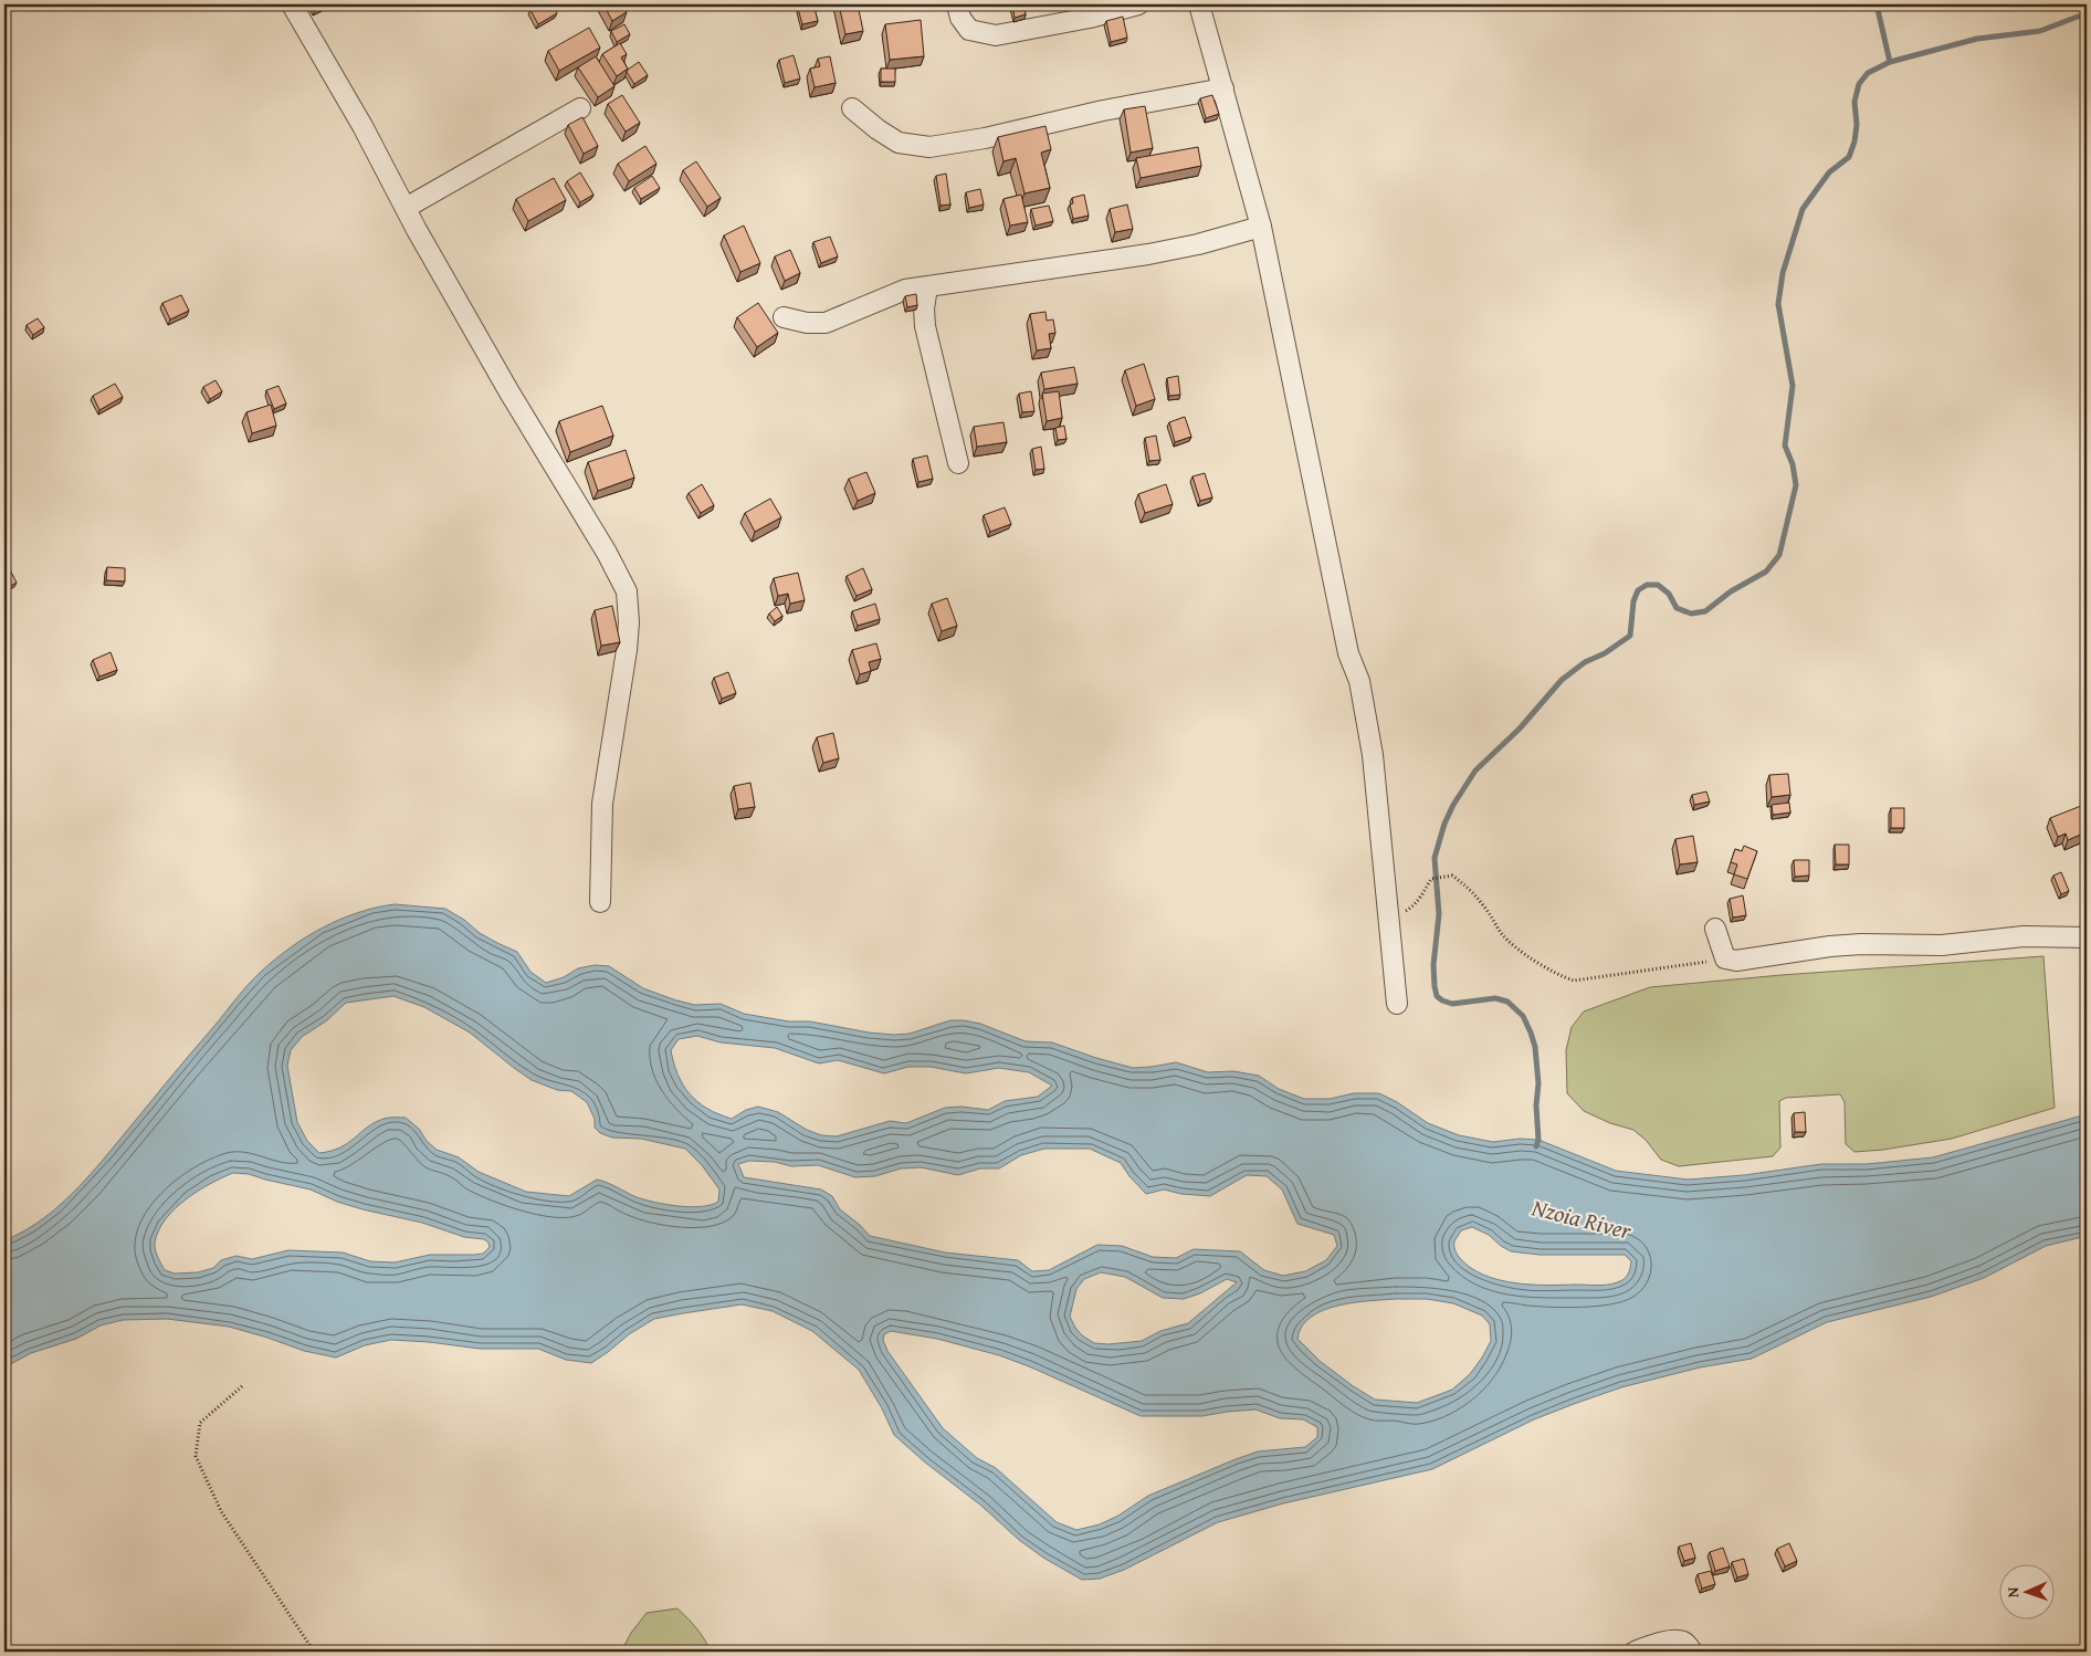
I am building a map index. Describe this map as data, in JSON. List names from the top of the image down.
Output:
{
  "water": ["Nzoia River"],
  "north": "left"
}
